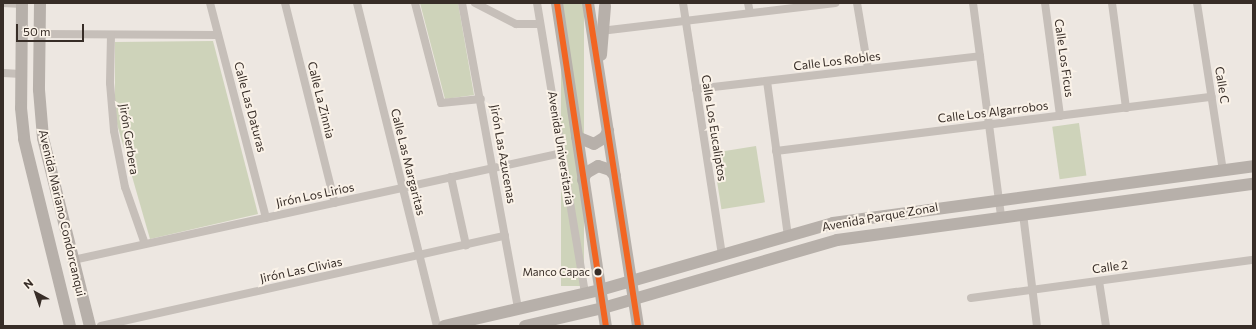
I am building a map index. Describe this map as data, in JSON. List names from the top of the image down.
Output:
{
  "streets": {
    "main road": ["Avenida Universitaria", "Avenida Mariano Condorcanqui", "Avenida Parque Zonal"],
    "street": [
      "Calle Los Ficus",
      "Calle Los Robles",
      "Calle C",
      "Calle La Zinnia",
      "Calle Las Daturas",
      "Calle Los Algarrobos",
      "Calle Los Eucaliptos",
      "Jirón Gerbera",
      "Jirón Las Azucenas",
      "Calle Las Margaritas",
      "Jirón Los Lirios",
      "Calle 2",
      "Jirón Las Clivias"
    ]
  },
  "crossings": [
    ["Calle Los Ficus", "Calle Los Algarrobos"],
    ["Calle Los Robles", "Calle Los Eucaliptos"],
    ["Calle C", "Calle Los Algarrobos"],
    ["Calle C", "Avenida Parque Zonal"],
    ["Calle La Zinnia", "Jirón Los Lirios"],
    ["Calle Las Daturas", "Jirón Los Lirios"],
    ["Calle Los Eucaliptos", "Avenida Parque Zonal"],
    ["Jirón Gerbera", "Jirón Los Lirios"],
    ["Avenida Universitaria", "Jirón Los Lirios"],
    ["Avenida Universitaria", "Avenida Parque Zonal"],
    ["Jirón Las Azucenas", "Jirón Los Lirios"],
    ["Jirón Las Azucenas", "Avenida Parque Zonal"],
    ["Jirón Las Azucenas", "Jirón Las Clivias"],
    ["Calle Las Margaritas", "Jirón Los Lirios"],
    ["Calle Las Margaritas", "Jirón Las Clivias"],
    ["Jirón Los Lirios", "Avenida Mariano Condorcanqui"]
  ],
  "places": ["Manco Capac"],
  "scale_bar": "50 m",
  "north": "top left"
}
